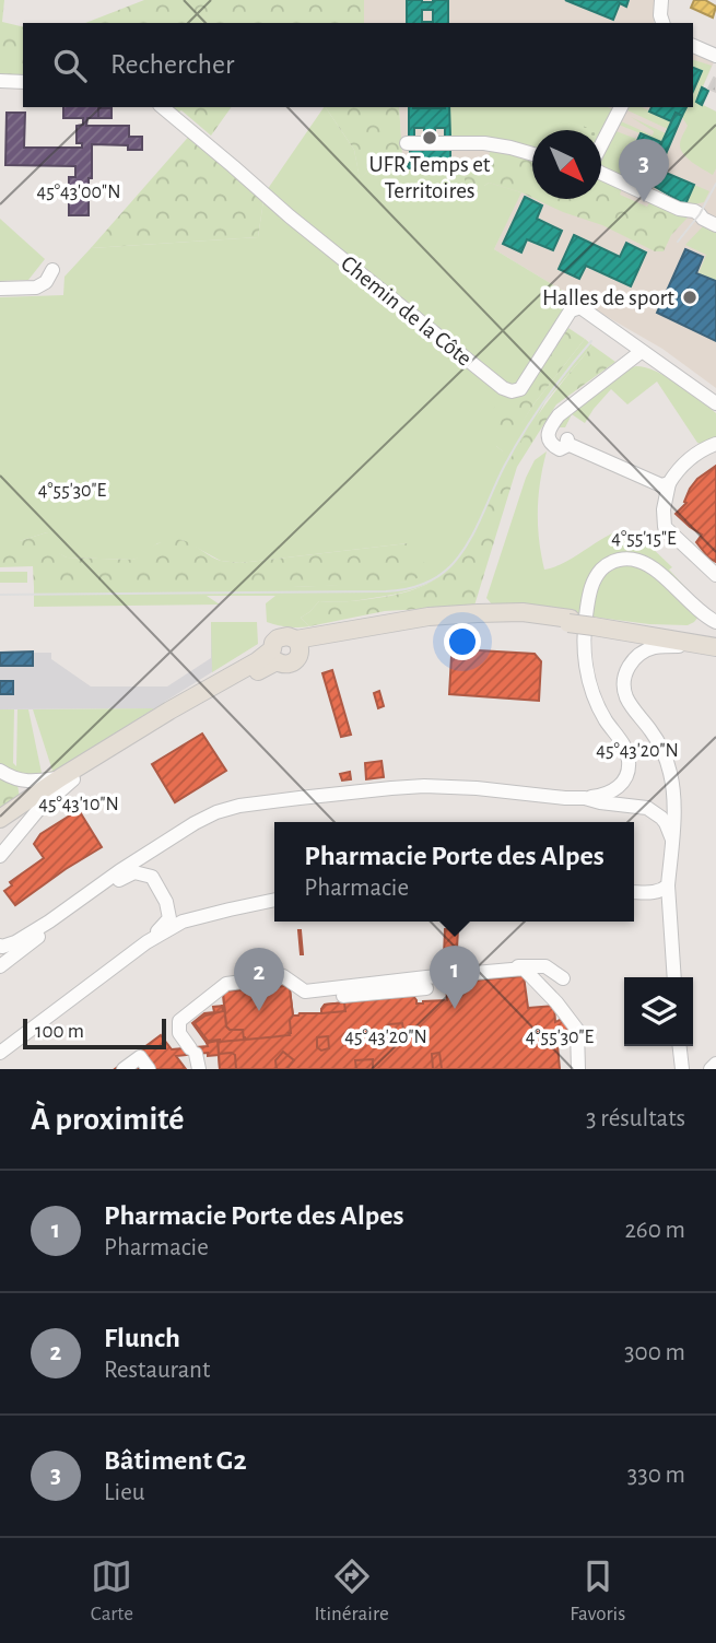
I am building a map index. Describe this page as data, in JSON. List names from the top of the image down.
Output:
{
  "streets": {
    "street": ["Chemin de la Côte"]
  },
  "places": ["UFR Temps et Territoires", "Halles de sport"],
  "scale_bar": "100 m",
  "north": "bottom right",
  "page": {
    "search": "Rechercher",
    "pins": ["3", "1", "2"],
    "popup": ["Pharmacie Porte des Alpes", "Pharmacie"],
    "scale": "100 m",
    "heading": ["À proximité", "3 résultats"],
    "list": [
      {
        "mark": "1",
        "name": "Pharmacie Porte des Alpes",
        "note": "Pharmacie",
        "value": "260 m"
      },
      {
        "mark": "2",
        "name": "Flunch",
        "note": "Restaurant",
        "value": "300 m"
      },
      {
        "mark": "3",
        "name": "Bâtiment G2",
        "note": "Lieu",
        "value": "330 m"
      }
    ],
    "nav": ["Carte", "Itinéraire", "Favoris"]
  },
  "coordinates": [
    "45°43'00\"N",
    "4°55'30\"E",
    "4°55'15\"E",
    "45°43'20\"N",
    "45°43'10\"N"
  ]
}
